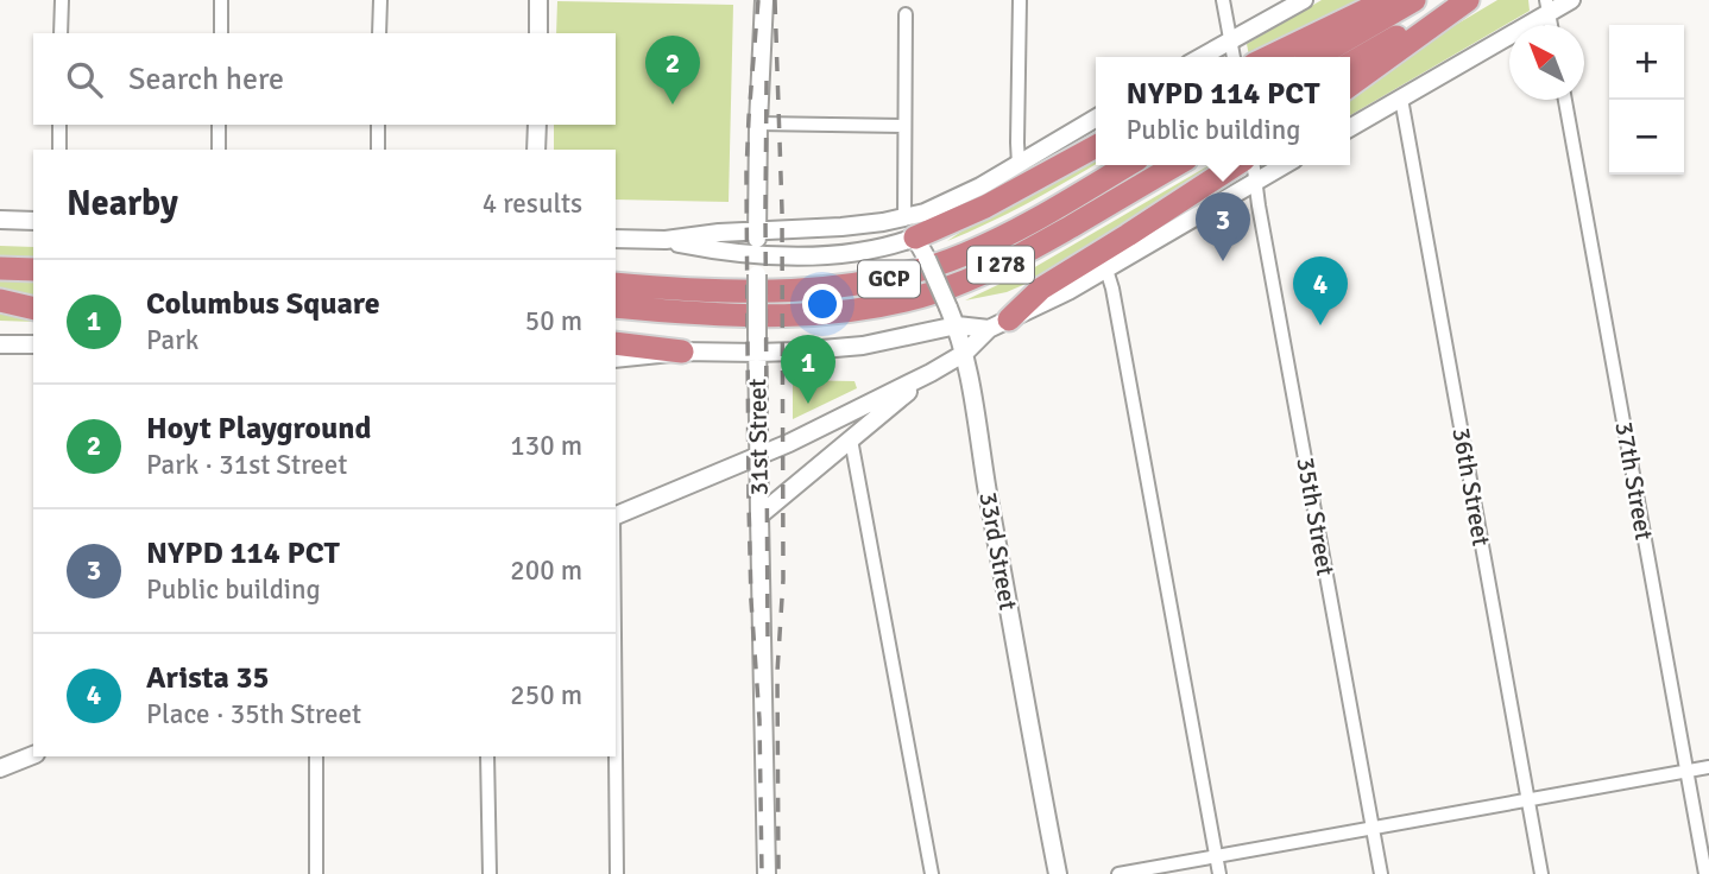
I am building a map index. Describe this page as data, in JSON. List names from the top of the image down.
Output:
{
  "streets": {
    "highway": ["I 278", "GCP"],
    "main road": ["31st Street", "33rd Street"],
    "street": ["37th Street", "36th Street", "35th Street"]
  },
  "north": "top left",
  "page": {
    "map_buttons": ["+", "−"],
    "search": "Search here",
    "pins": [
      "2",
      "3",
      "4",
      "1"
    ],
    "popup": ["NYPD 114 PCT", "Public building"],
    "heading": ["Nearby", "4 results"],
    "list": [
      {
        "mark": "1",
        "name": "Columbus Square",
        "note": "Park",
        "value": "50 m"
      },
      {
        "mark": "2",
        "name": "Hoyt Playground",
        "note": "Park · 31st Street",
        "value": "130 m"
      },
      {
        "mark": "3",
        "name": "NYPD 114 PCT",
        "note": "Public building",
        "value": "200 m"
      },
      {
        "mark": "4",
        "name": "Arista 35",
        "note": "Place · 35th Street",
        "value": "250 m"
      }
    ]
  }
}
